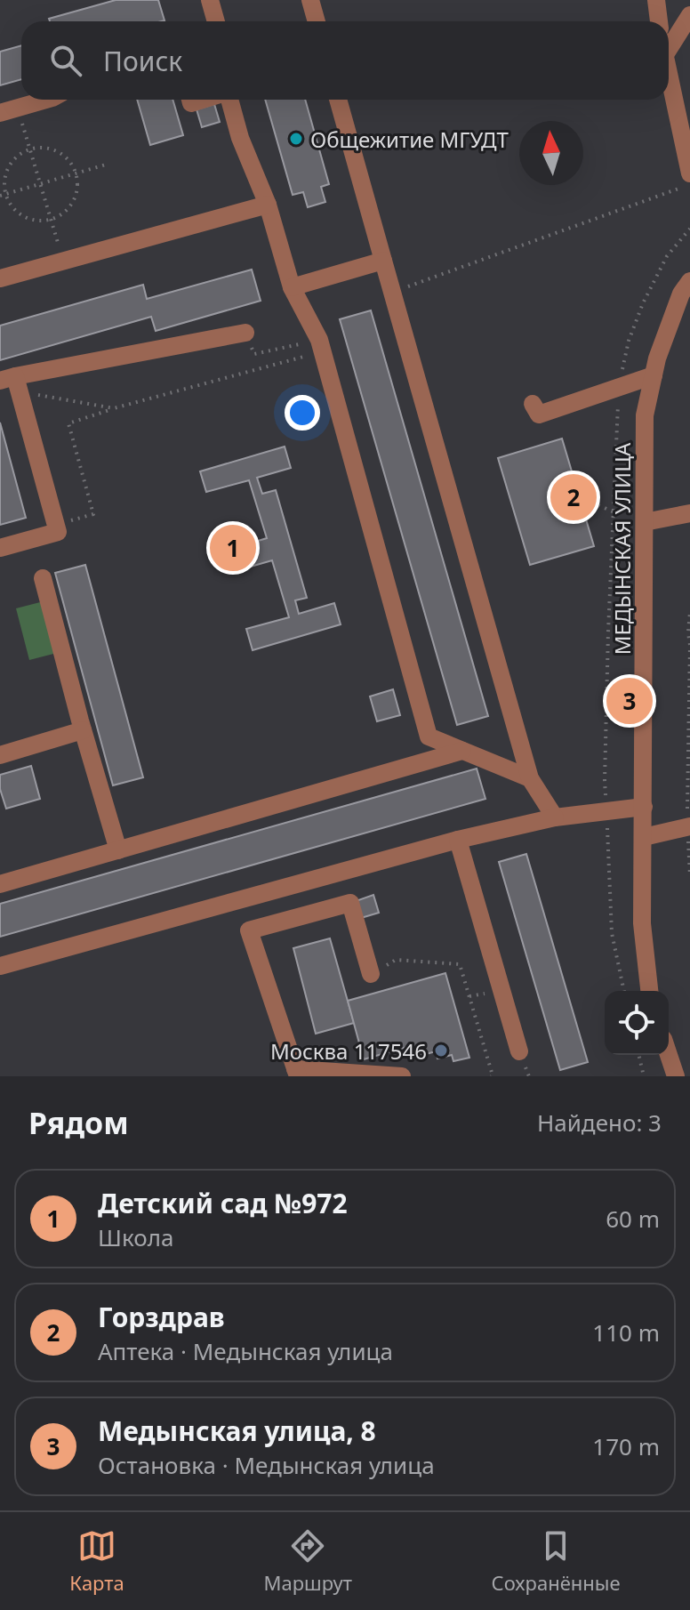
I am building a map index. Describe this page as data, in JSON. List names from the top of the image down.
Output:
{
  "streets": {
    "street": ["МЕДЫНСКАЯ УЛИЦА"]
  },
  "places": ["Общежитие МГУДТ", "Москва 117546"],
  "north": "top",
  "page": {
    "search": "Поиск",
    "pins": ["2", "1", "3"],
    "heading": ["Рядом", "Найдено: 3"],
    "list": [
      {
        "mark": "1",
        "name": "Детский сад №972",
        "note": "Школа",
        "value": "60 m"
      },
      {
        "mark": "2",
        "name": "Горздрав",
        "note": "Аптека · Медынская улица",
        "value": "110 m"
      },
      {
        "mark": "3",
        "name": "Медынская улица, 8",
        "note": "Остановка · Медынская улица",
        "value": "170 m"
      }
    ],
    "nav": ["Карта", "Маршрут", "Сохранённые"]
  }
}
